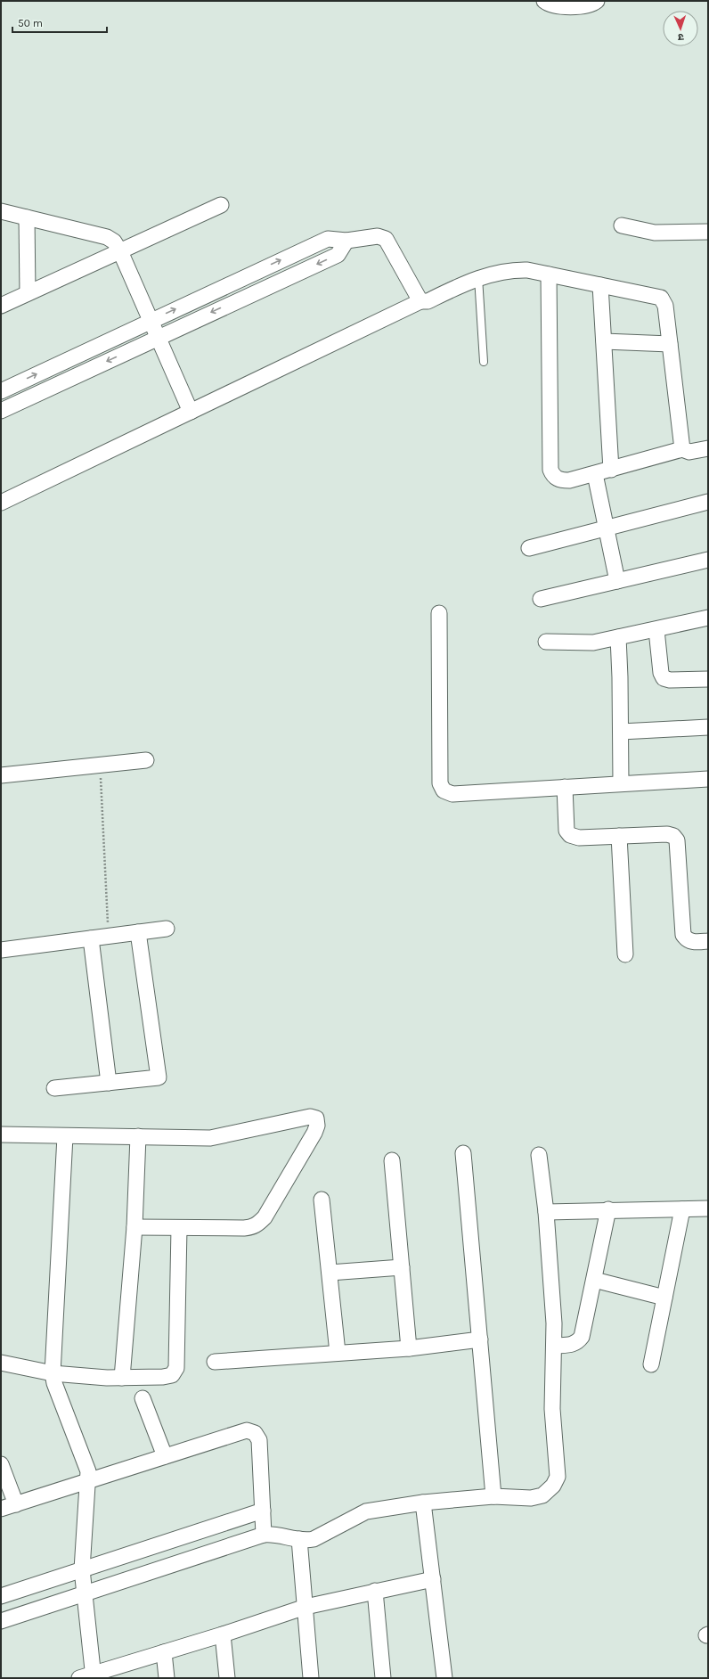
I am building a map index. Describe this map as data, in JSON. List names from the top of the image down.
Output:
{
  "scale_bar": "50 m",
  "north": "bottom"
}
